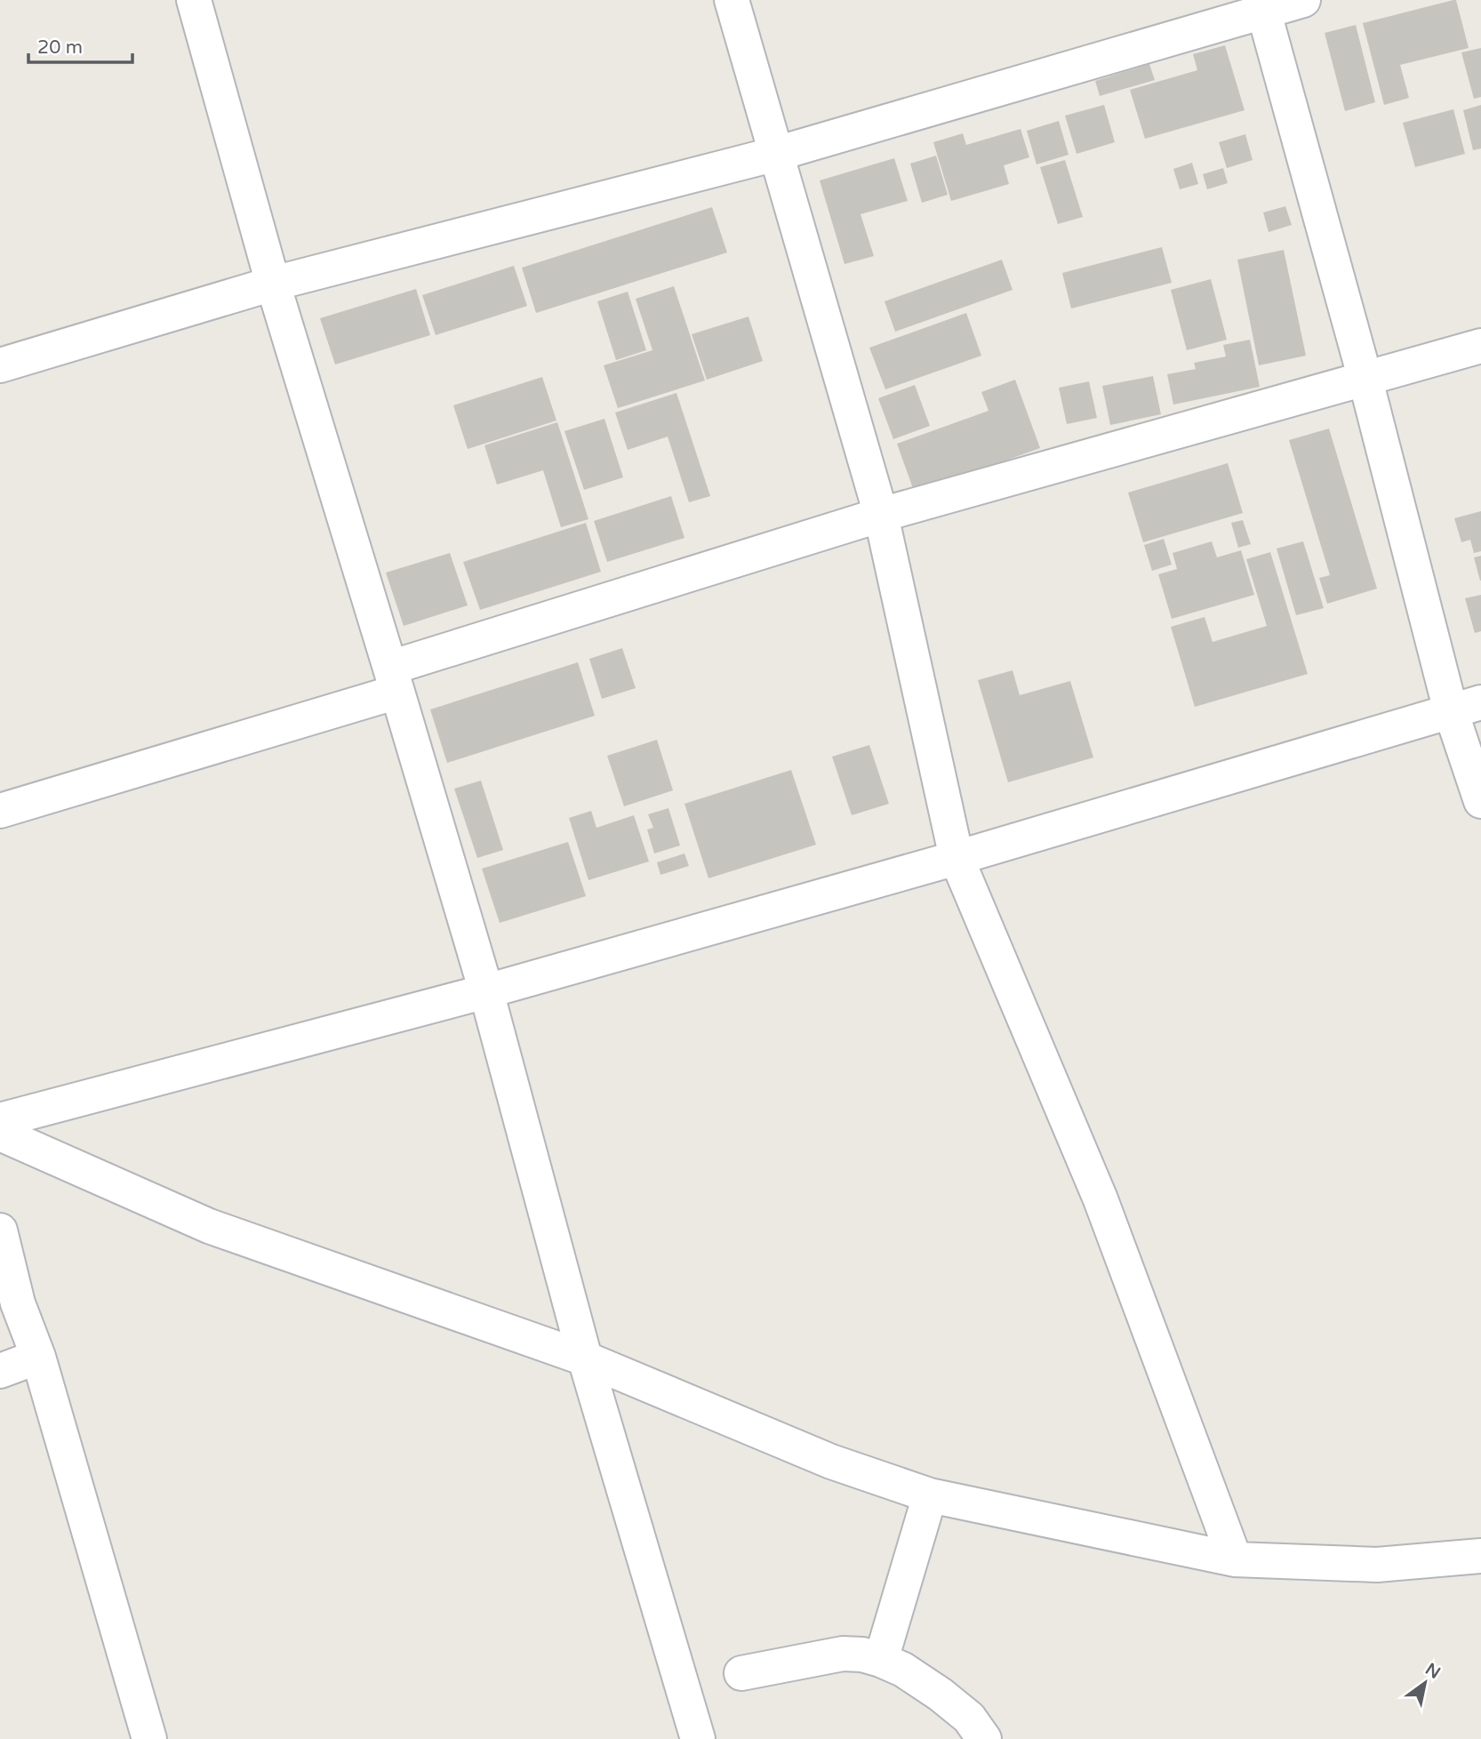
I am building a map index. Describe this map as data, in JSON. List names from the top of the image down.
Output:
{
  "scale_bar": "20 m",
  "north": "top right"
}
